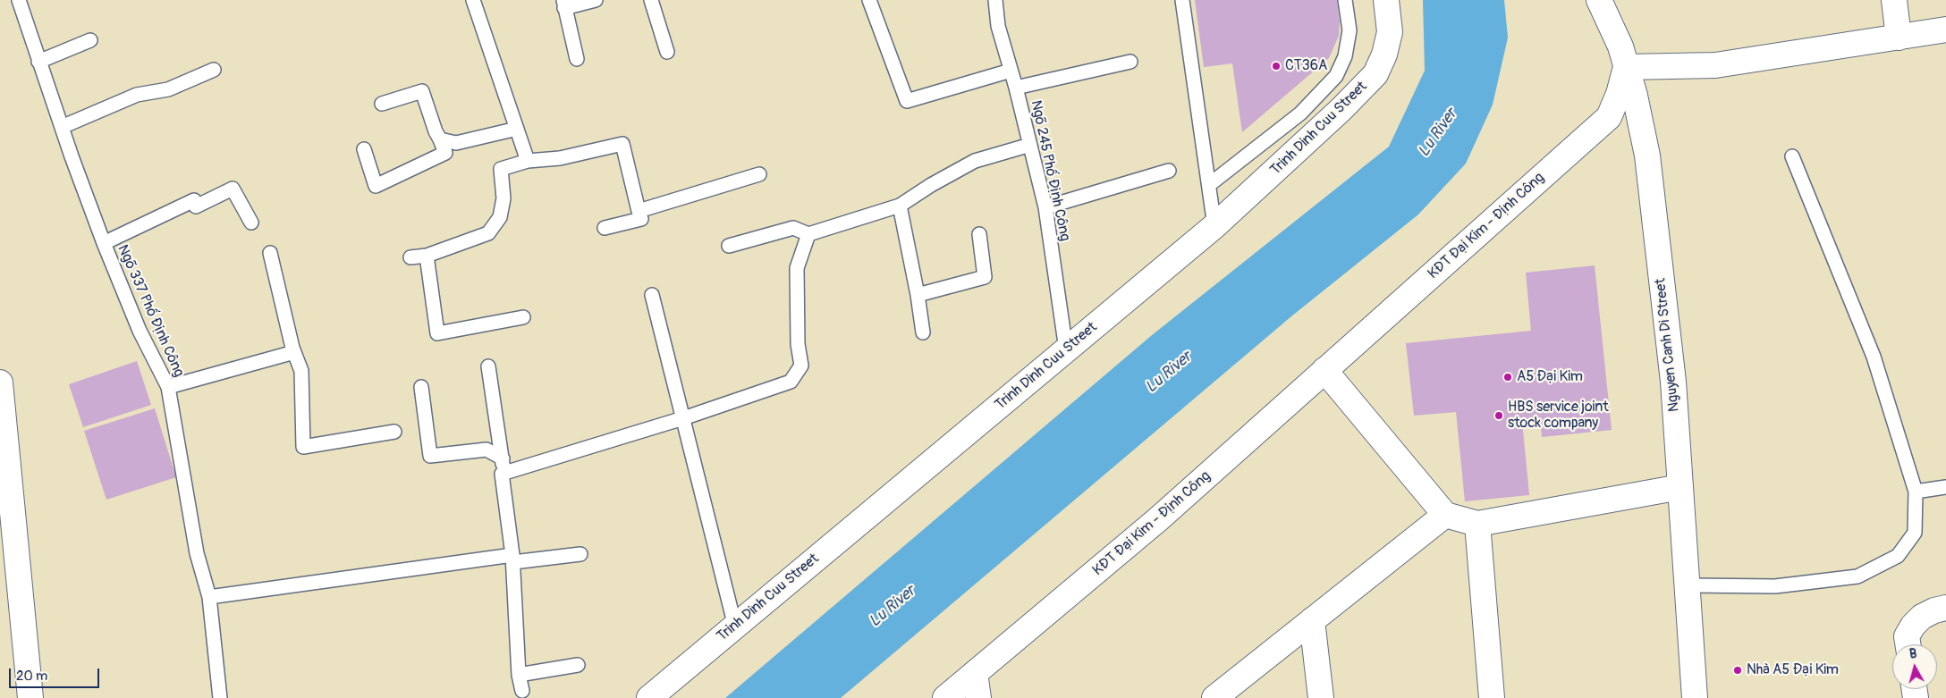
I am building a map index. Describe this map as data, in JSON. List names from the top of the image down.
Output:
{
  "streets": {
    "street": ["Trinh Dinh Cuu Street", "KĐT Đại Kim - Định Công", "Nguyen Canh Di Street"],
    "lane": ["Ngõ 245 Phố Định Công", "Ngõ 337 Phố Định Công"]
  },
  "crossings": [
    ["Trinh Dinh Cuu Street", "Ngõ 245 Phố Định Công"],
    ["KĐT Đại Kim - Định Công", "Nguyen Canh Di Street"]
  ],
  "water": ["Lu River"],
  "places": [
    "CT36A",
    "A5 Đại Kim",
    "HBS service joint stock company",
    "Nhà A5 Đại Kim"
  ],
  "scale_bar": "20 m",
  "north": "top"
}
